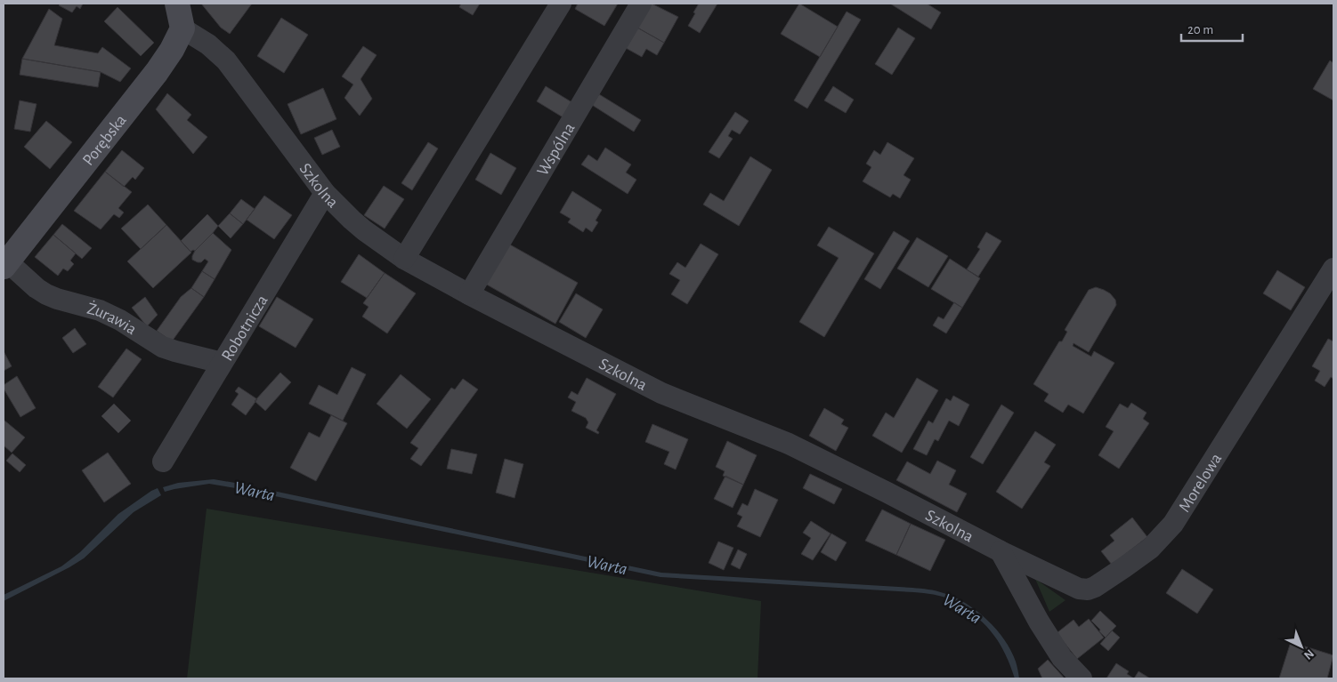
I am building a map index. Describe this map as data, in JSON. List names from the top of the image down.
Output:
{
  "streets": {
    "street": [
      "Porębska",
      "Wspólna",
      "Szkolna",
      "Żurawia",
      "Robotnicza",
      "Morelowa"
    ]
  },
  "crossings": [
    ["Porębska", "Szkolna"],
    ["Porębska", "Żurawia"],
    ["Wspólna", "Szkolna"],
    ["Szkolna", "Robotnicza"],
    ["Szkolna", "Morelowa"],
    ["Żurawia", "Robotnicza"]
  ],
  "water": ["Warta"],
  "scale_bar": "20 m",
  "north": "bottom right"
}
